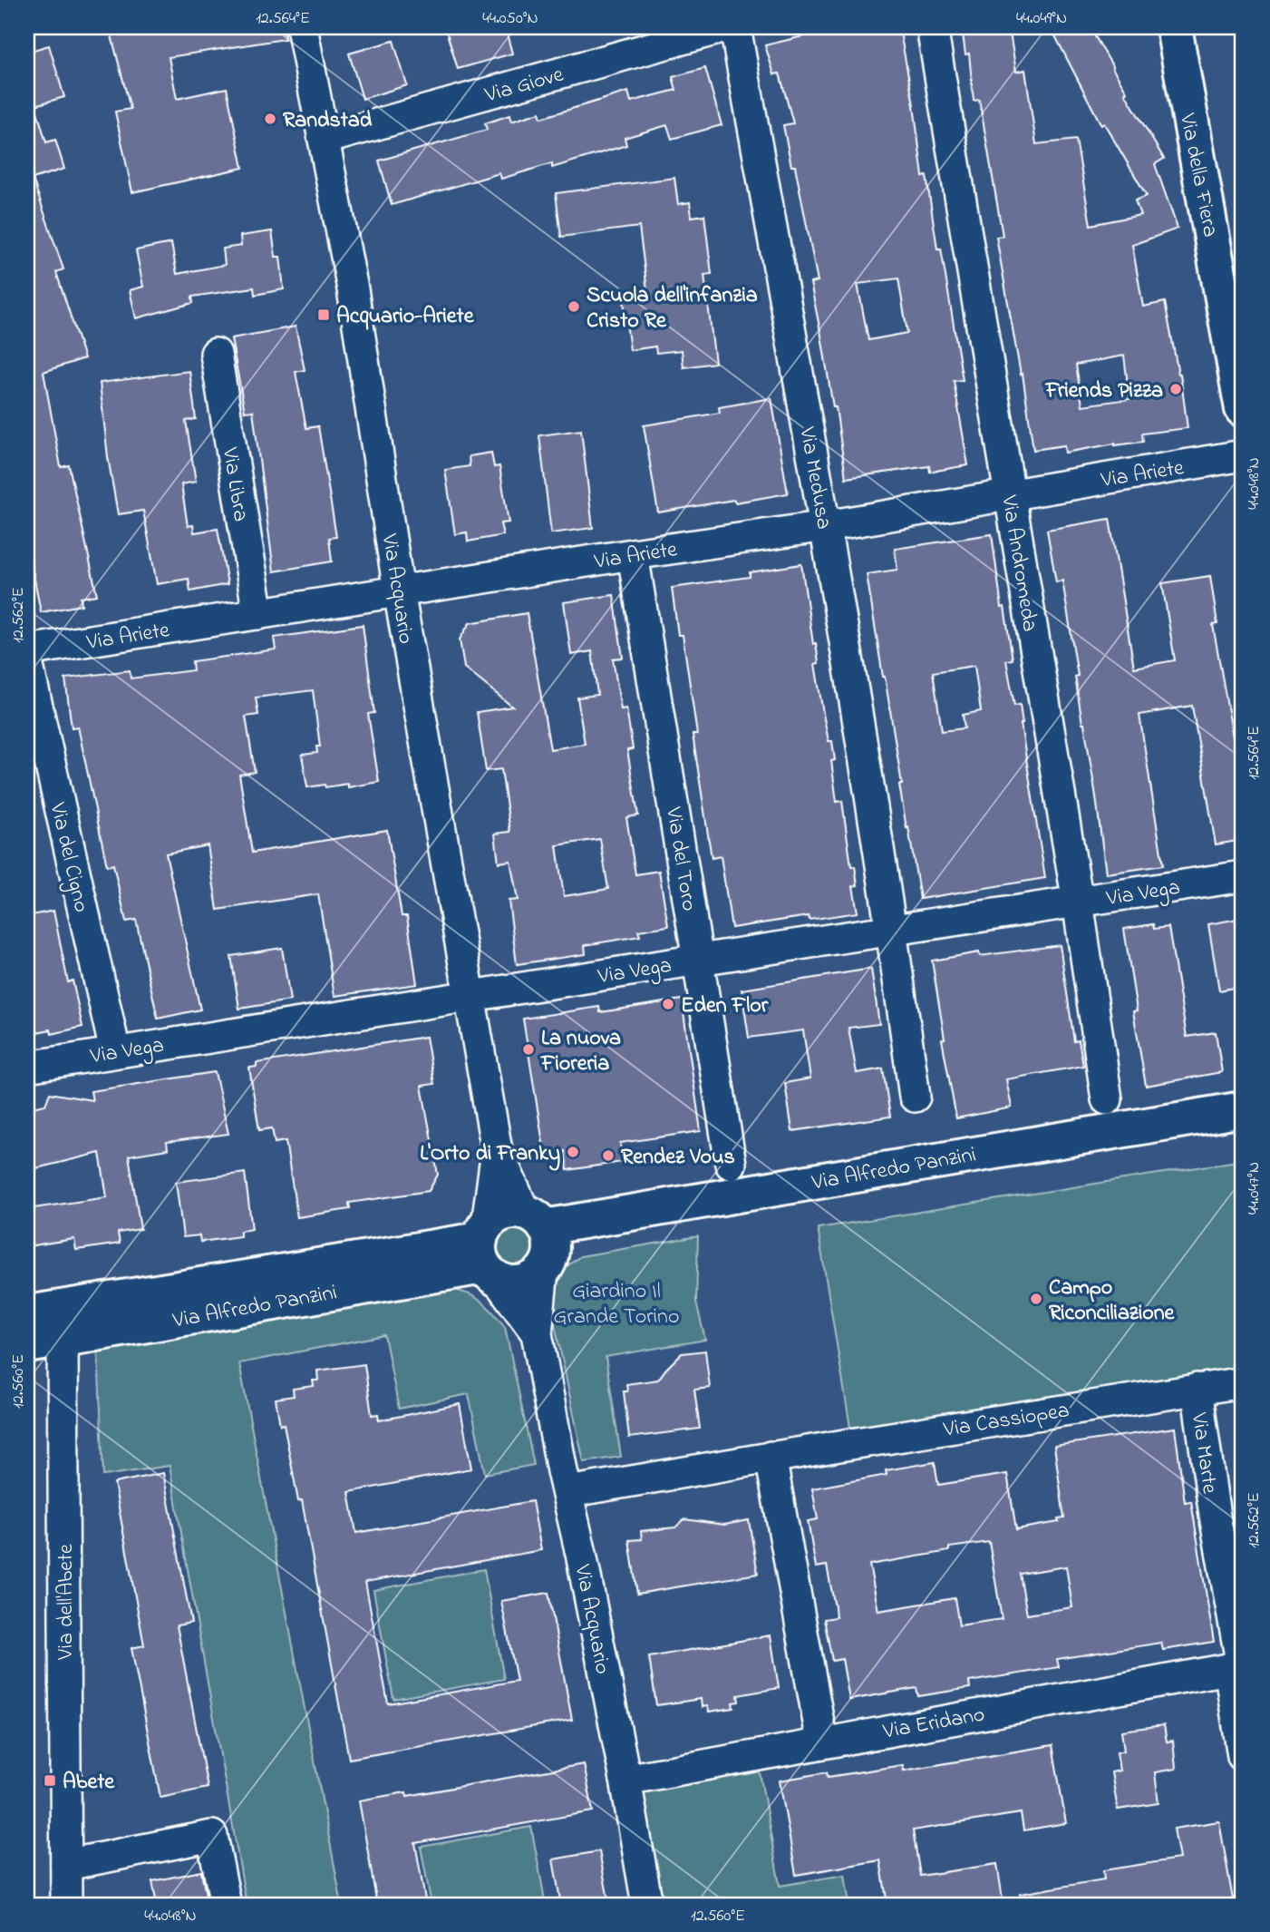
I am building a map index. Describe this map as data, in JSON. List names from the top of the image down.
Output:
{
  "streets": {
    "main road": ["Via della Fiera", "Via Alfredo Panzini"],
    "street": [
      "Via Giove",
      "Via Ariete",
      "Via Medusa",
      "Via Libra",
      "Via Andromeda",
      "Via Acquario",
      "Via del Cigno",
      "Via del Toro",
      "Via Vega",
      "Via Cassiopea",
      "Via Marte",
      "Via dell'Abete",
      "Via Eridano"
    ]
  },
  "crossings": [
    ["Via Giove", "Via Acquario"],
    ["Via Ariete", "Via Medusa"],
    ["Via Ariete", "Via Libra"],
    ["Via Ariete", "Via Andromeda"],
    ["Via Ariete", "Via Acquario"],
    ["Via Ariete", "Via del Toro"],
    ["Via Medusa", "Via Vega"],
    ["Via Andromeda", "Via Vega"],
    ["Via Acquario", "Via Vega"],
    ["Via Acquario", "Via Alfredo Panzini"],
    ["Via Acquario", "Via Cassiopea"],
    ["Via Acquario", "Via Eridano"],
    ["Via del Cigno", "Via Vega"],
    ["Via del Toro", "Via Vega"],
    ["Via Alfredo Panzini", "Via dell'Abete"],
    ["Via Cassiopea", "Via Marte"],
    ["Via Marte", "Via Eridano"]
  ],
  "parks": ["Giardino Il Grande Torino"],
  "places": {
    "other": [
      "Randstad",
      "Scuola dell'infanzia Cristo Re",
      "Friends Pizza",
      "Eden Flor",
      "La nuova Fioreria",
      "L'Orto di Franky",
      "Rendez Vous",
      "Campo Riconciliazione"
    ],
    "transit": ["Acquario-Ariete", "Abete"]
  },
  "coordinates": [
    "12.564°E",
    "44.050°N",
    "44.049°N",
    "44.048°N",
    "12.562°E",
    "44.047°N",
    "12.560°E"
  ]
}
